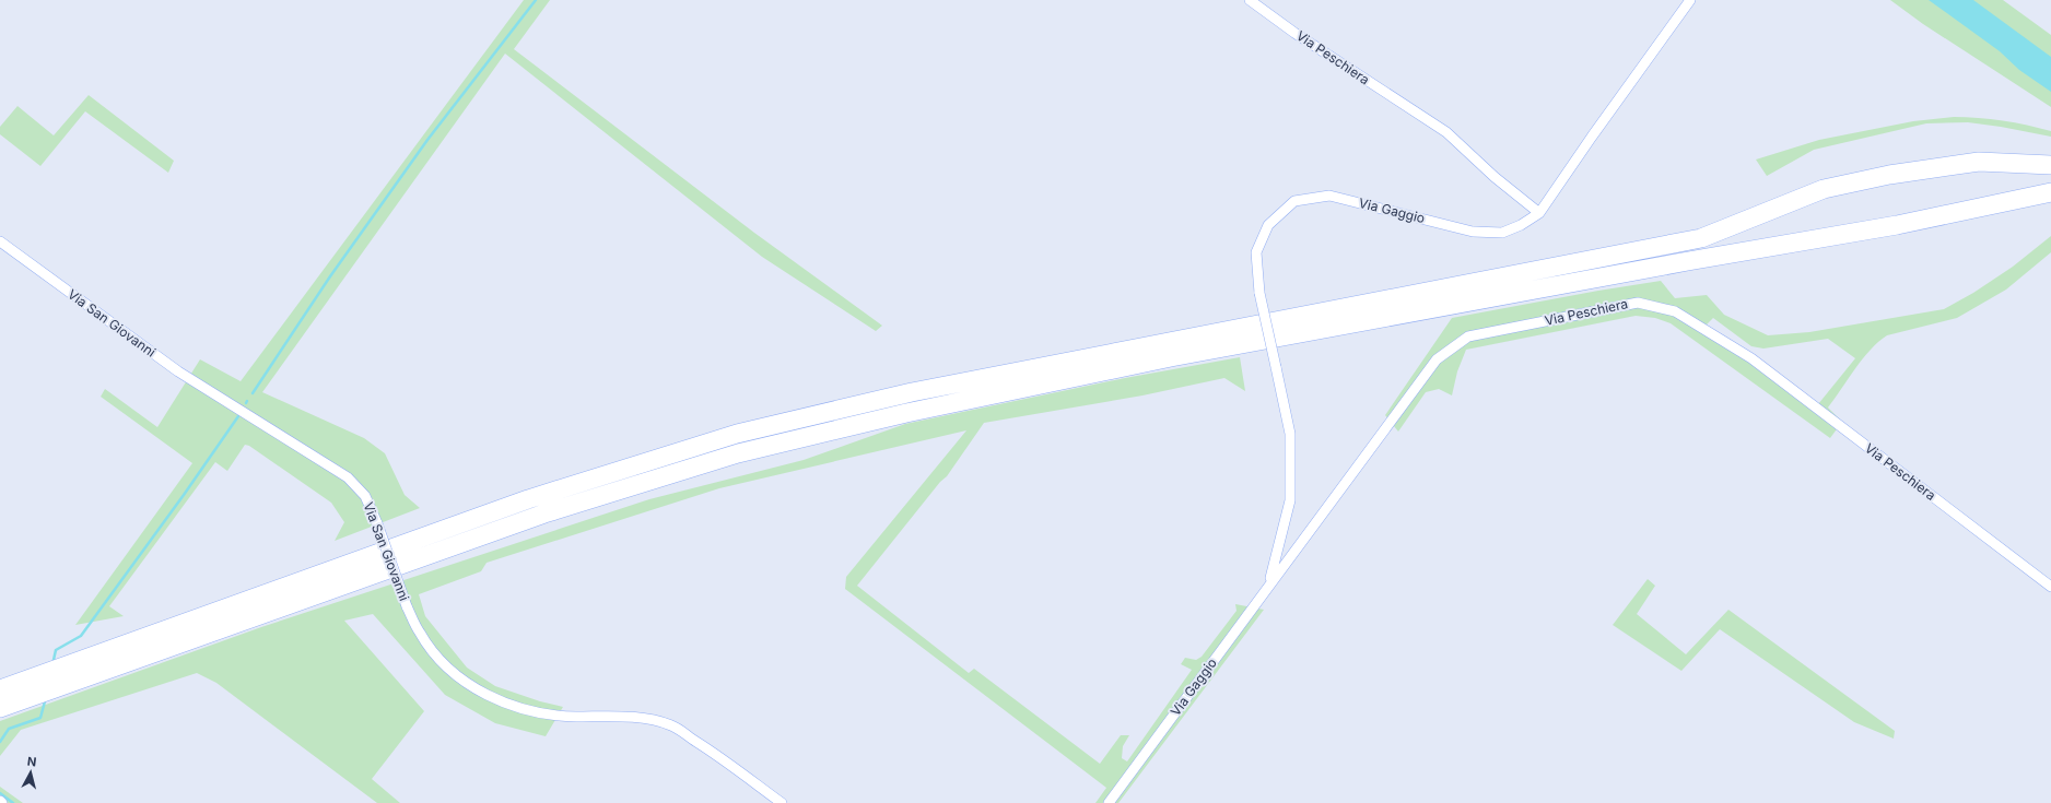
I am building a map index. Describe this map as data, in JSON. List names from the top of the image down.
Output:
{
  "streets": {
    "street": ["Via Peschiera", "Via Gaggio", "Via San Giovanni"]
  },
  "crossings": [
    ["Via Peschiera", "Via Gaggio"]
  ],
  "north": "top"
}
